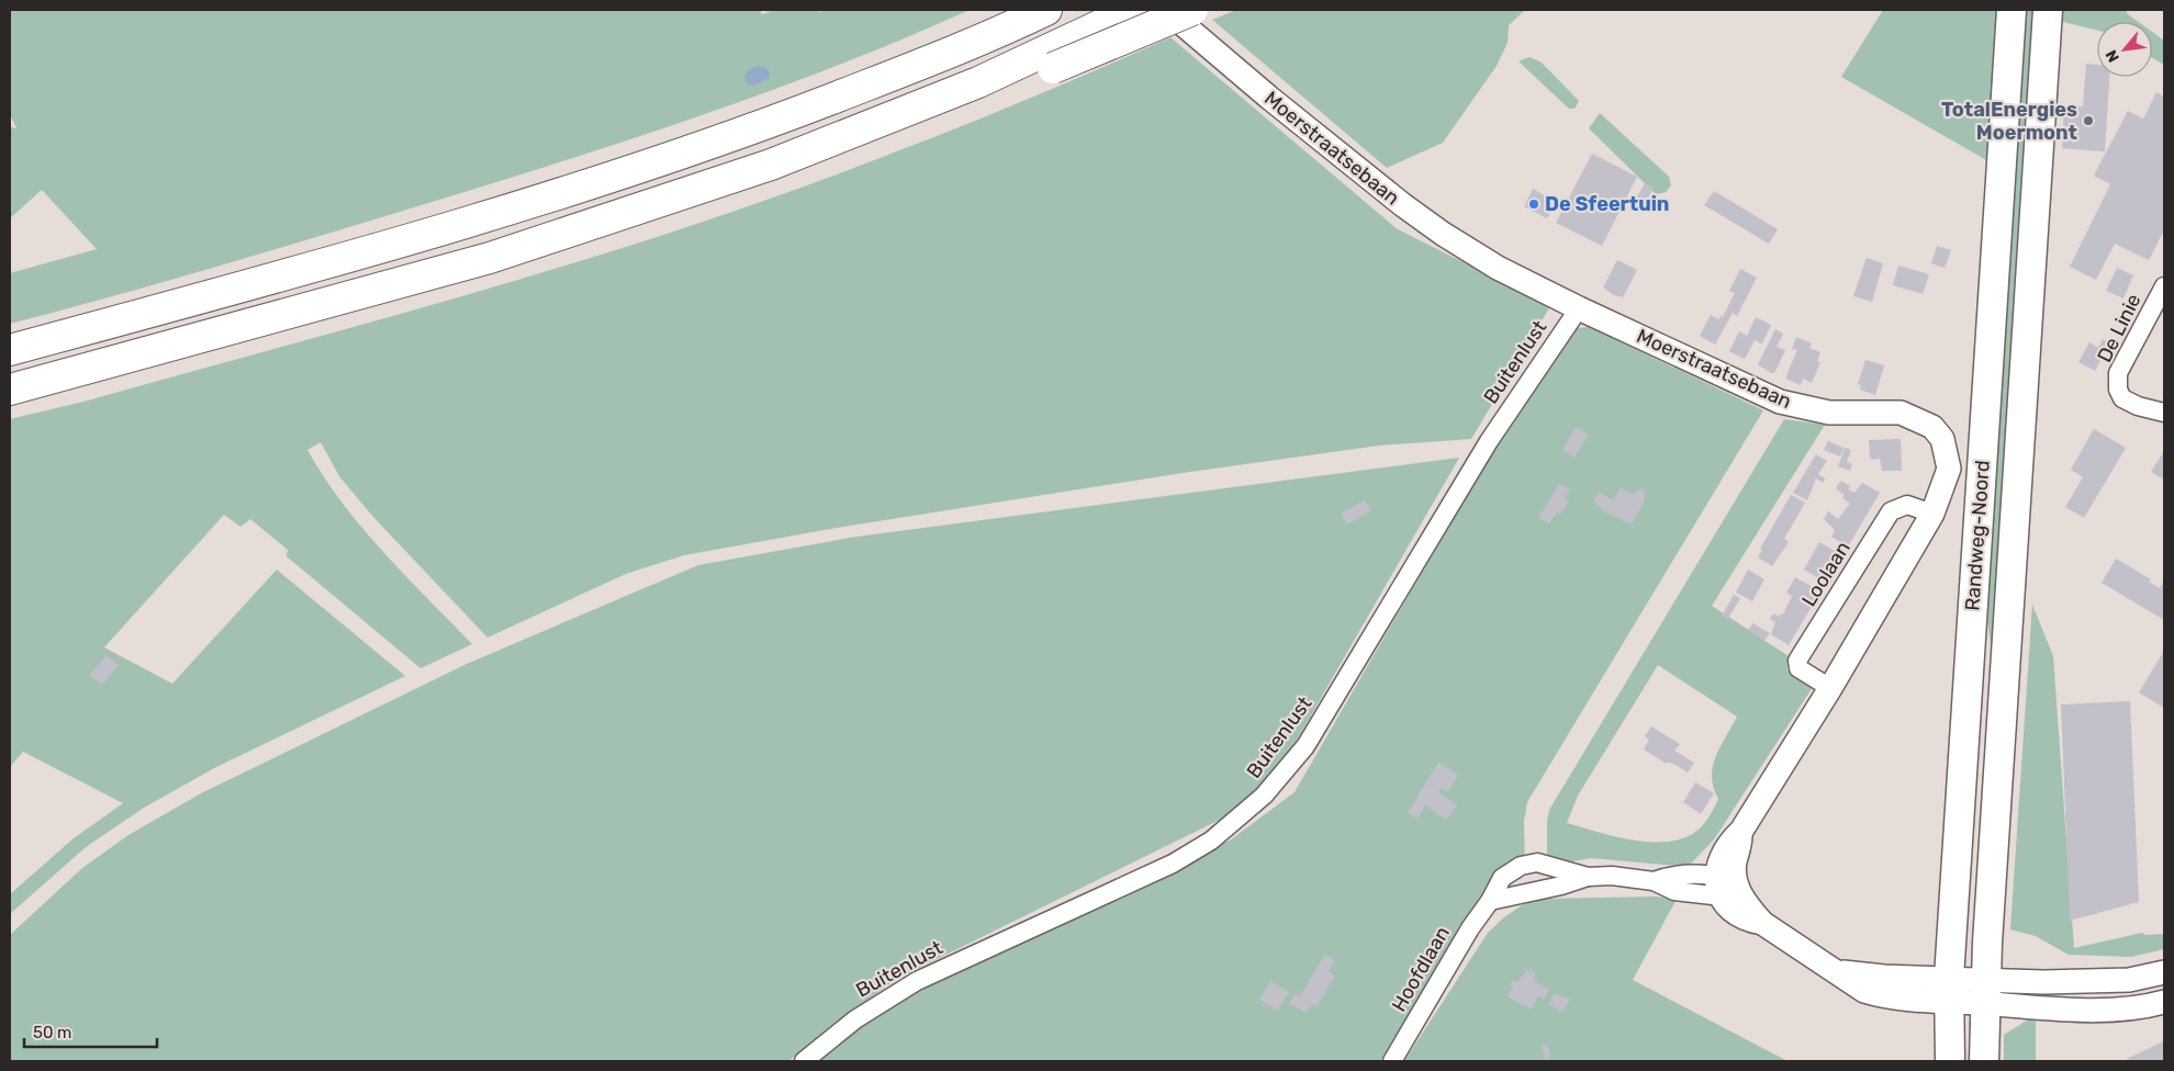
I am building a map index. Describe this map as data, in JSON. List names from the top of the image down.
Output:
{
  "streets": {
    "main road": ["Randweg-Noord"],
    "street": [
      "Moerstraatsebaan",
      "De Linie",
      "Buitenlust",
      "Loolaan",
      "Hoofdlaan"
    ]
  },
  "crossings": [
    ["Moerstraatsebaan", "Buitenlust"],
    ["Moerstraatsebaan", "Loolaan"],
    ["Moerstraatsebaan", "Hoofdlaan"]
  ],
  "places": ["TotalEnergies Moermont", "De Sfeertuin"],
  "scale_bar": "50 m",
  "north": "bottom left"
}
